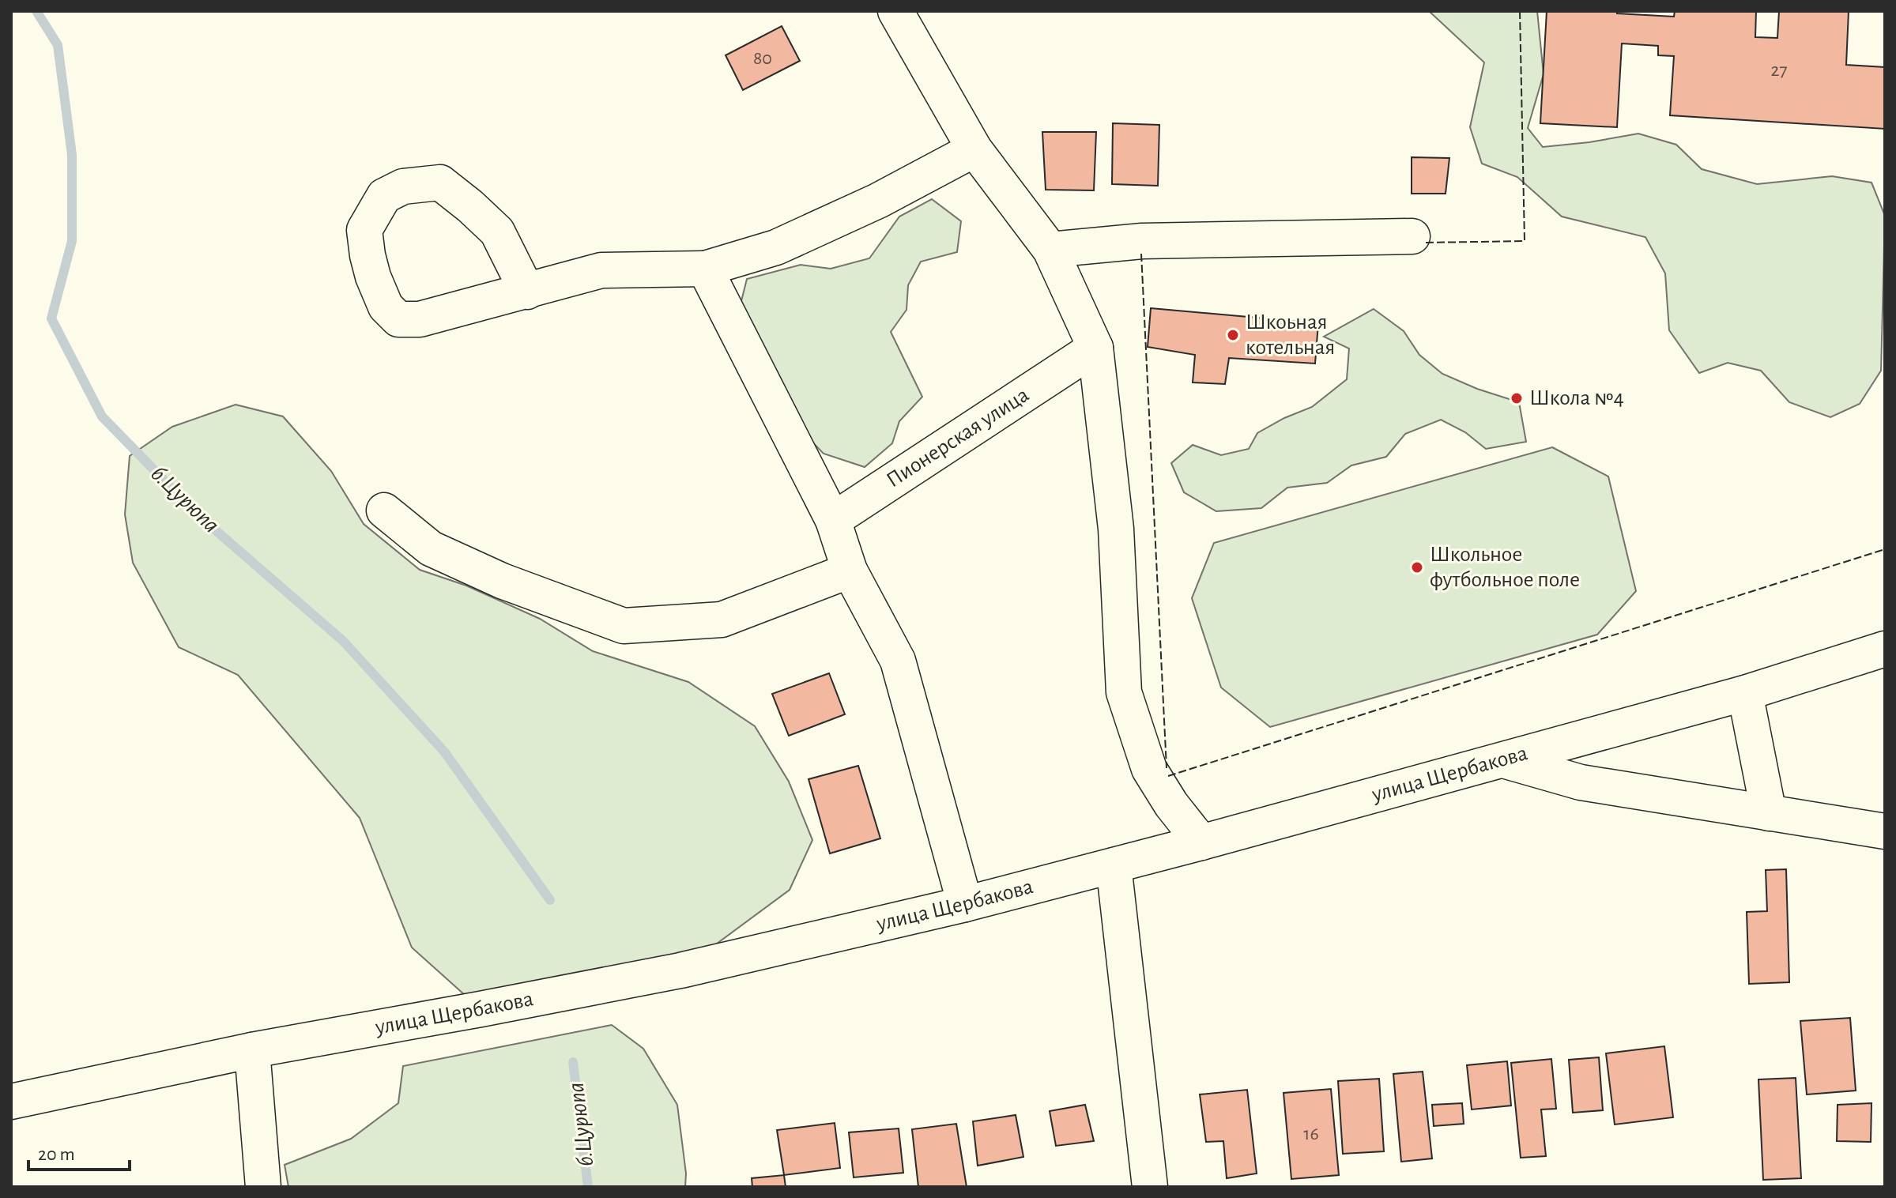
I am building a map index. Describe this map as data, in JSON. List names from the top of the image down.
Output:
{
  "streets": {
    "street": ["Пионерская улица", "улица Щербакова"]
  },
  "water": ["б.Цурюпа"],
  "places": ["Шкоьная котельная", "Школа №4", "Школьное футбольное поле"],
  "house_numbers": ["80", "27", "16"],
  "scale_bar": "20 m"
}
